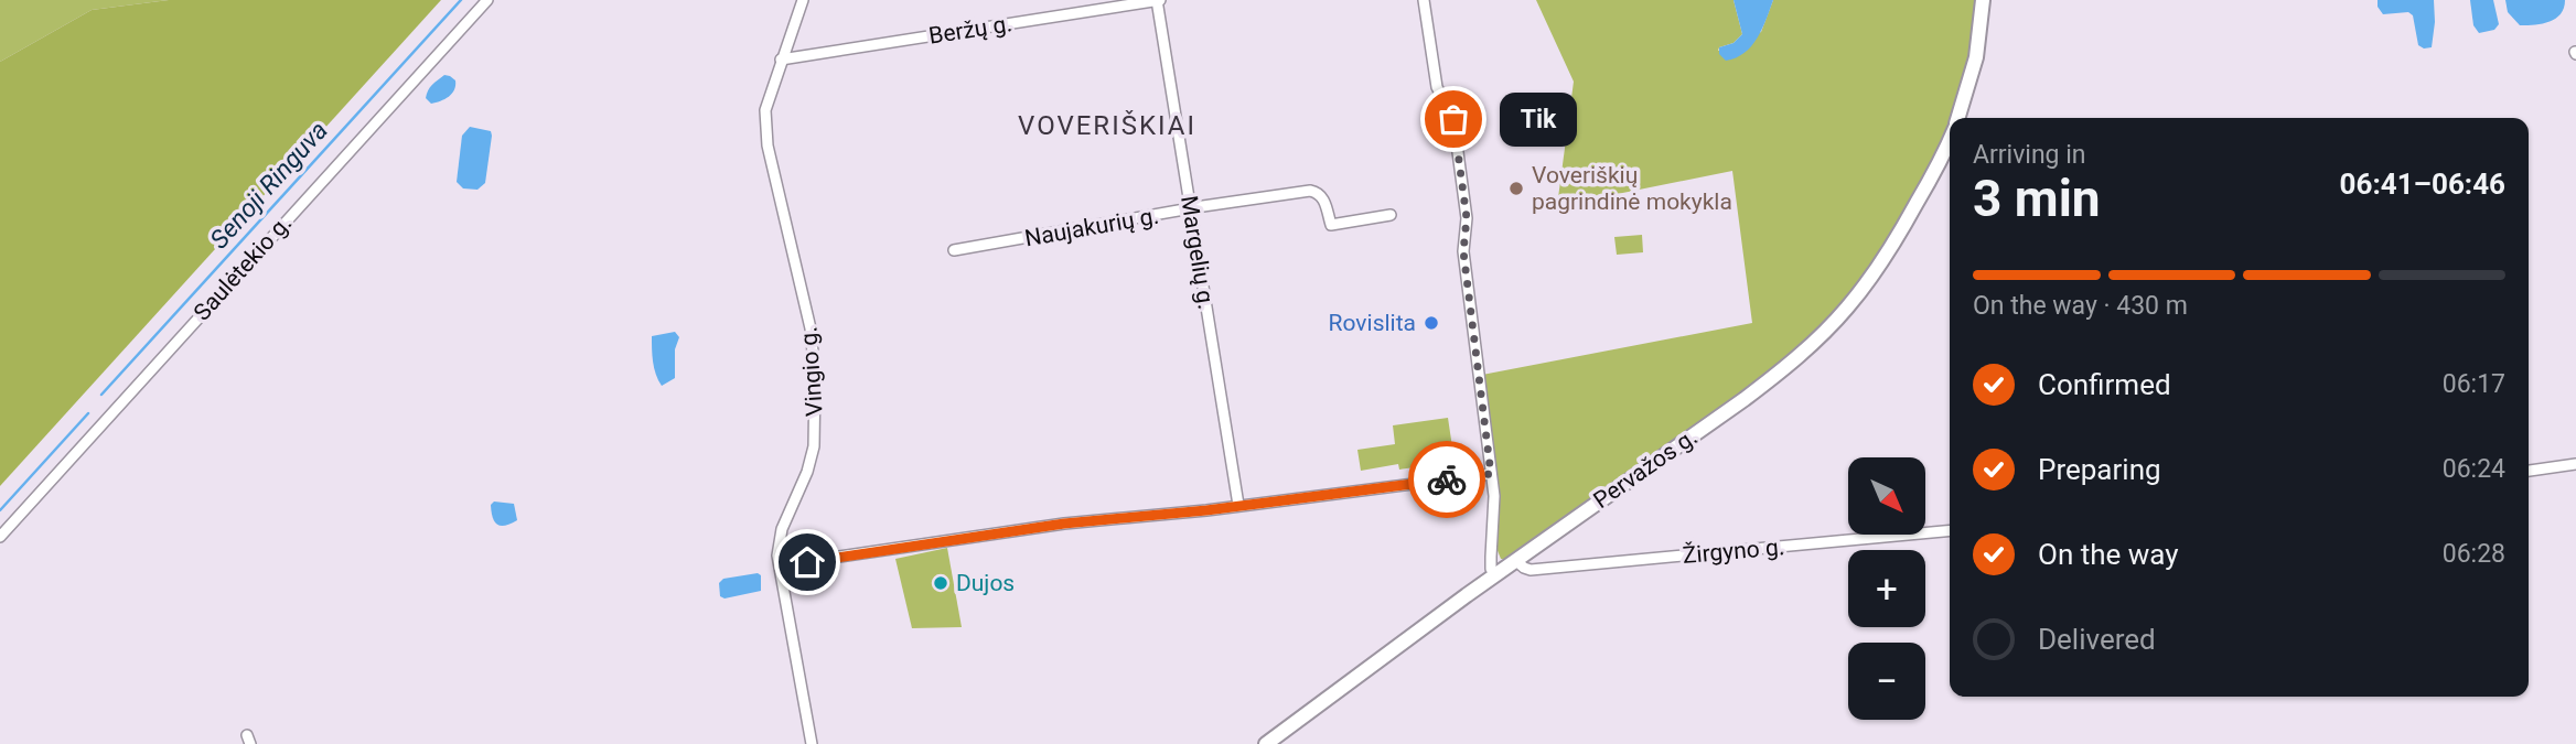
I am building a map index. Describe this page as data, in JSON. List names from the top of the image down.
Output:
{
  "streets": {
    "main road": ["Pervažos g."],
    "street": [
      "Beržų g.",
      "Naujakurių g.",
      "Margelių g.",
      "Saulėtekio g.",
      "Vingio g.",
      "Žirgyno g."
    ]
  },
  "crossings": [
    ["Beržų g.", "Margelių g."],
    ["Beržų g.", "Vingio g."],
    ["Naujakurių g.", "Margelių g."],
    ["Pervažos g.", "Žirgyno g."]
  ],
  "districts": ["VOVERIŠKIAI"],
  "water": ["Senoji Ringuva"],
  "places": [
    "Tik",
    "Voveriškių pagrindinė mokykla",
    "Rovislita",
    "Dujos"
  ],
  "north": "bottom right",
  "page": {
    "bubble": "Tik",
    "heading": ["3 min", "Arriving in", "06:41–06:46"],
    "bar": "On the way · 430 m",
    "list": [
      ["Confirmed", "06:17"],
      ["Preparing", "06:24"],
      ["On the way", "06:28"],
      "Delivered"
    ],
    "map_buttons": ["+", "−"]
  }
}
